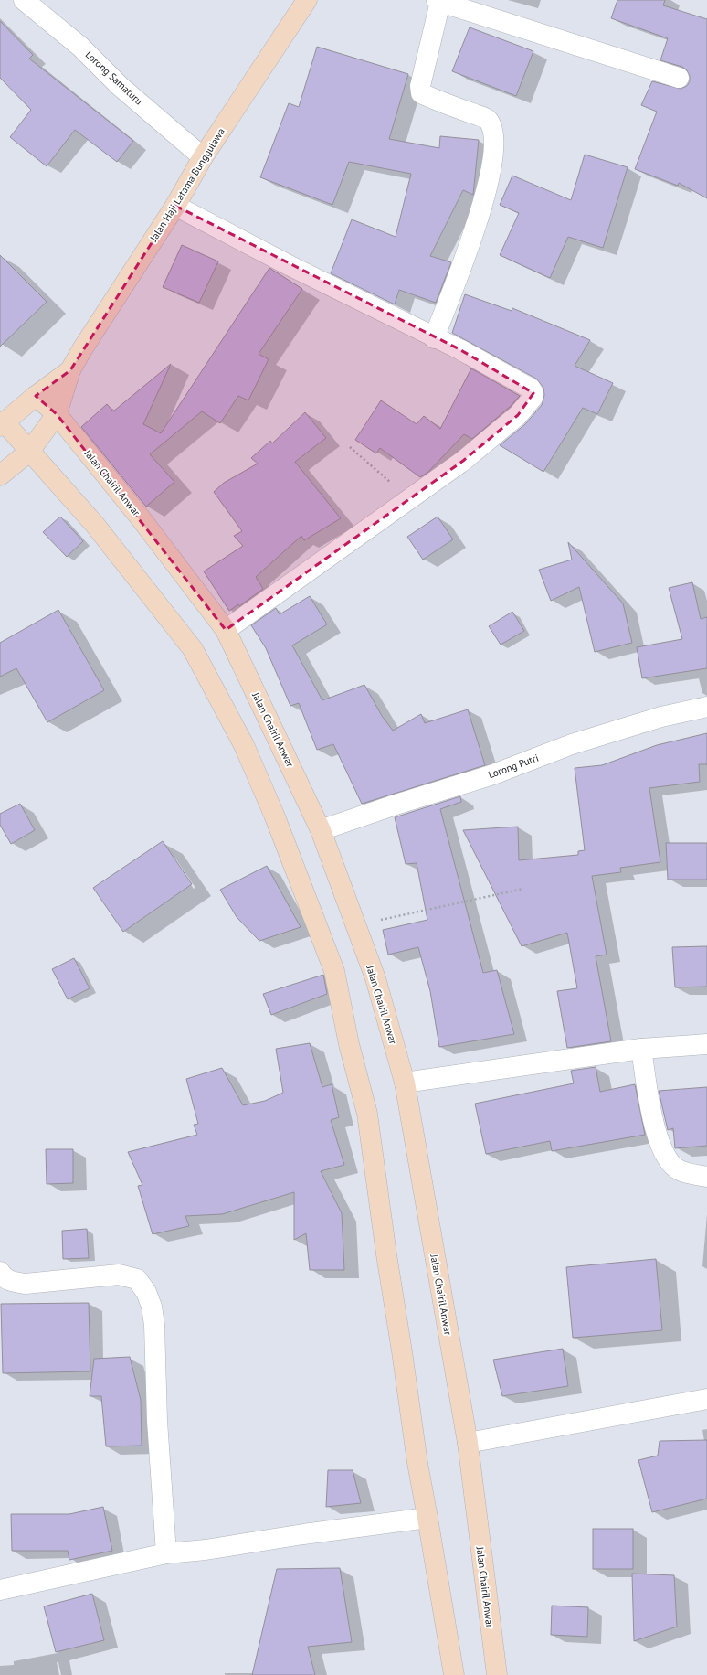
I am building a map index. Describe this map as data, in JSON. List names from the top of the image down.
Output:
{
  "streets": {
    "main road": ["Jalan Haji Latama Bunggulawa", "Jalan Chairil Anwar"],
    "street": ["Lorong Samaturu", "Lorong Putri"]
  },
  "crossings": [
    ["Lorong Samaturu", "Jalan Haji Latama Bunggulawa"],
    ["Jalan Chairil Anwar", "Lorong Putri"]
  ]
}
